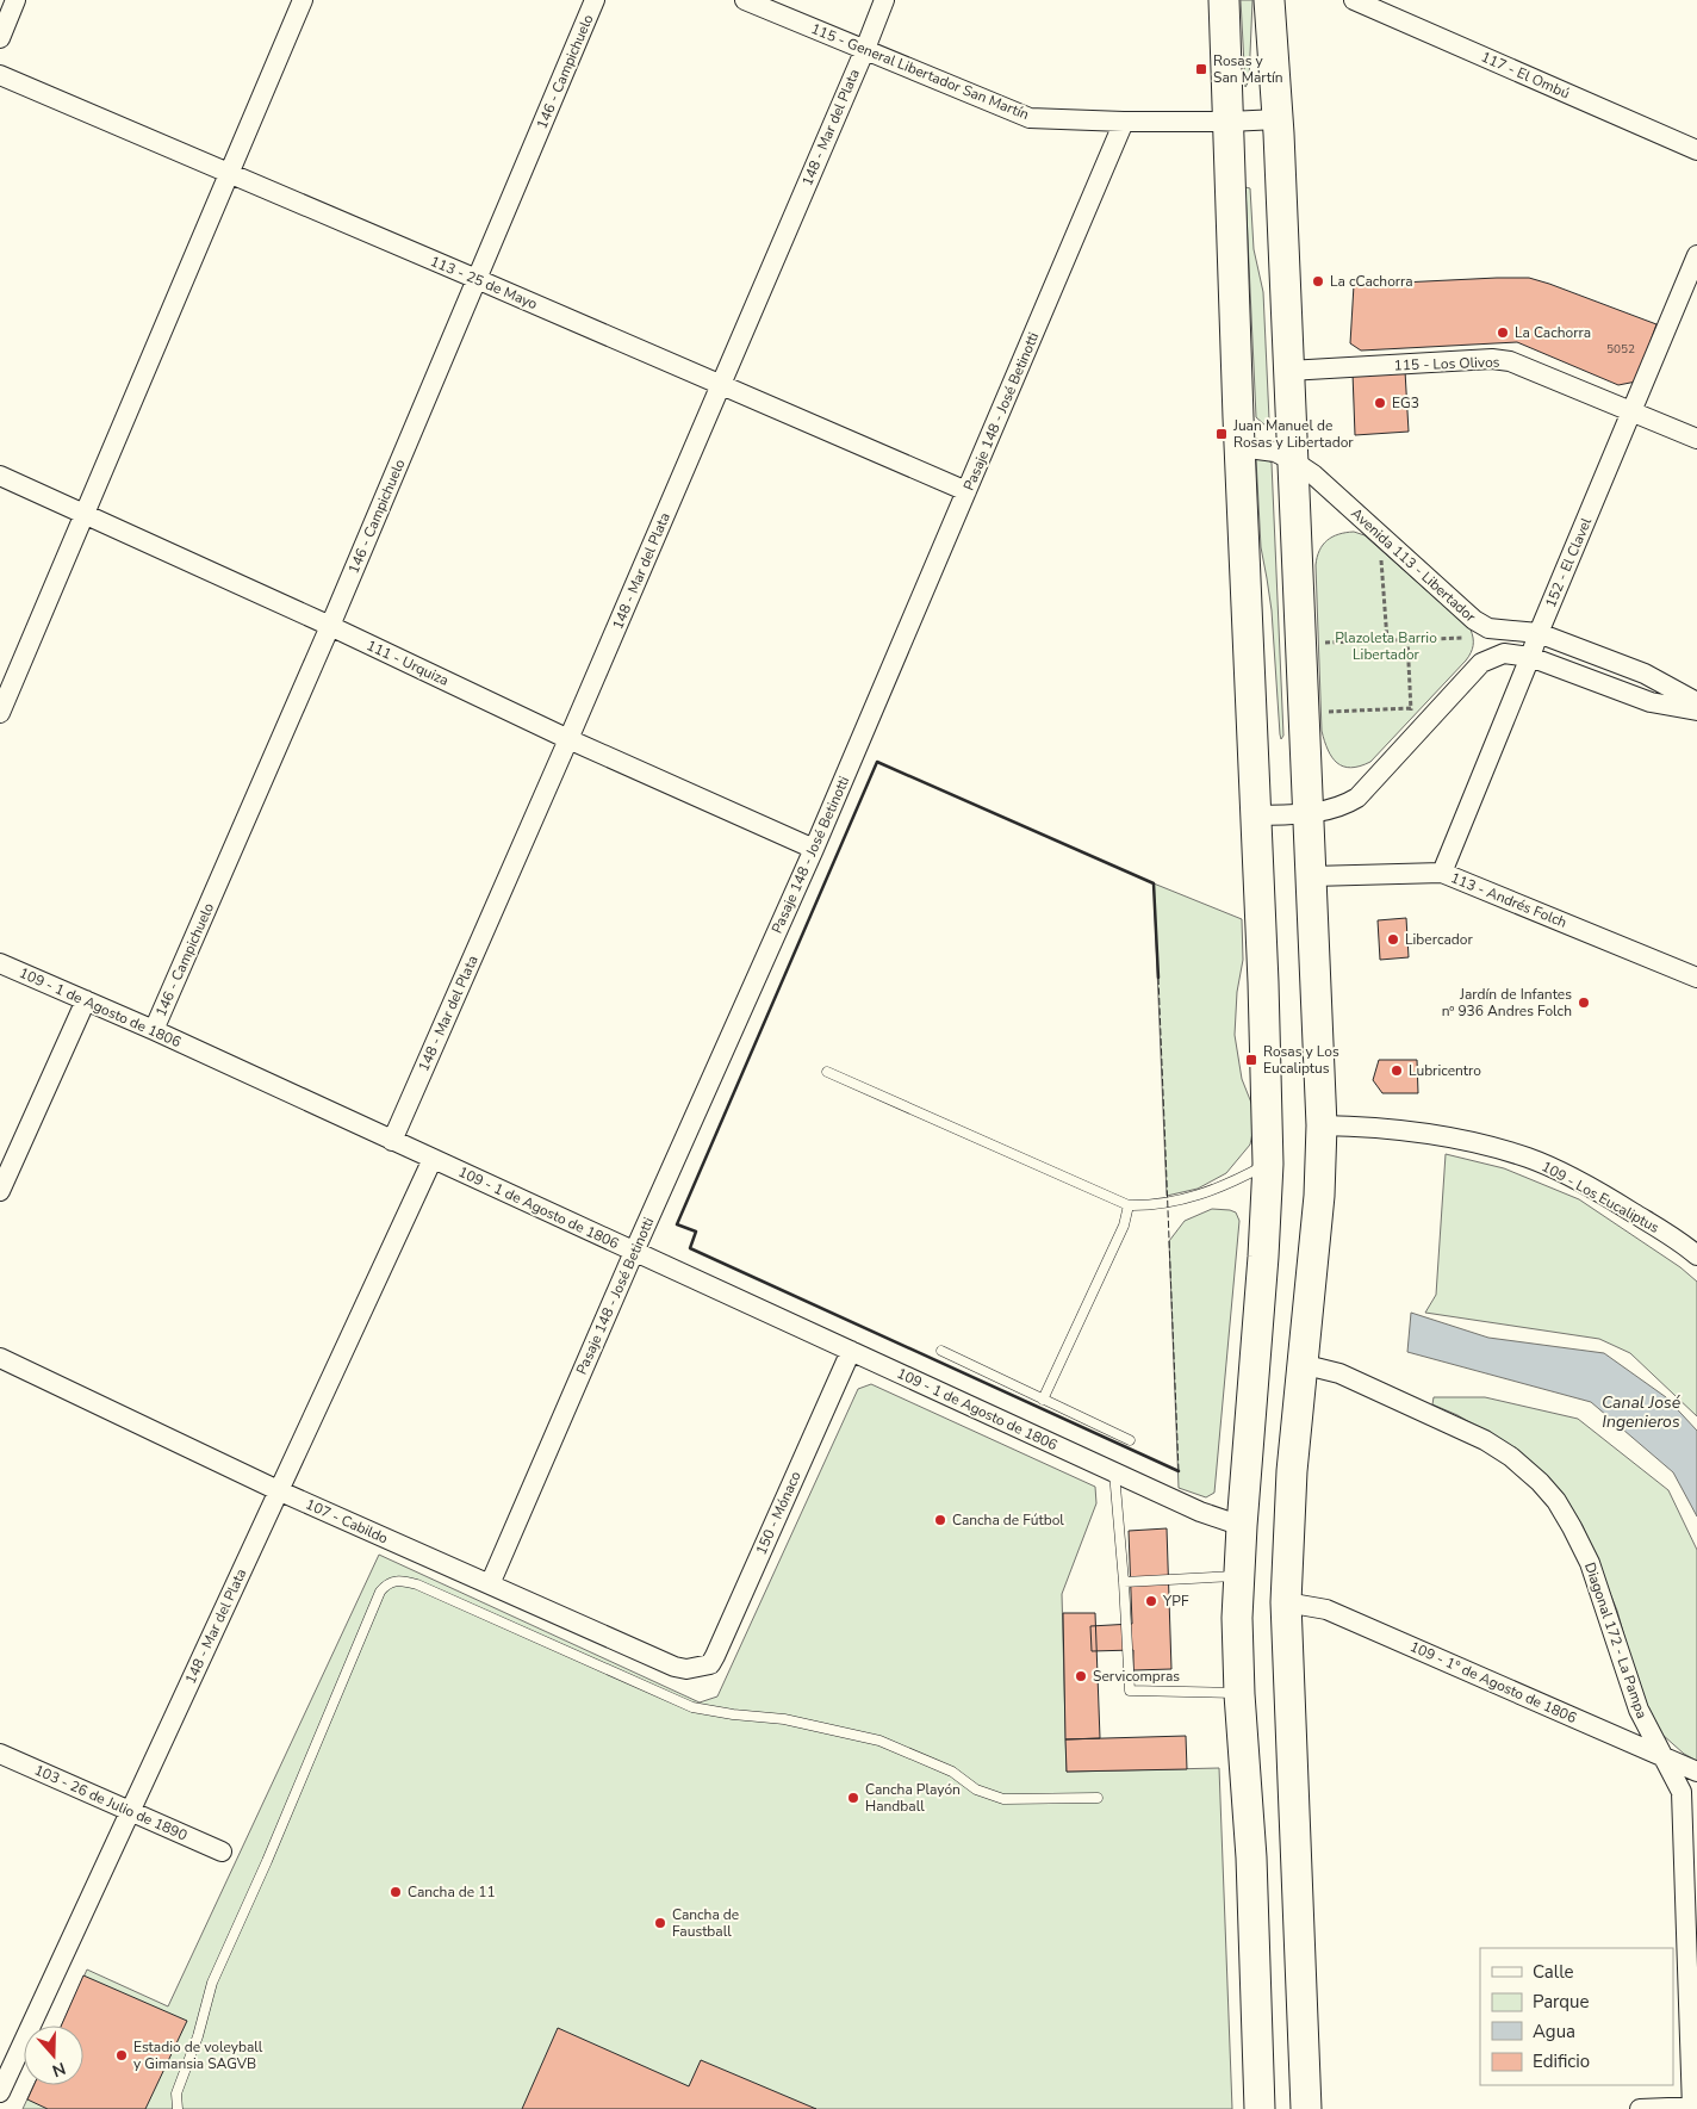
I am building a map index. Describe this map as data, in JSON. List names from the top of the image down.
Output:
{
  "streets": {
    "street": [
      "146 - Campichuelo",
      "115 - General Libertador San Martín",
      "117 - El Ombú",
      "148 - Mar del Plata",
      "113 - 25 de Mayo",
      "115 - Los Olivos",
      "Pasaje 148 - José Betinotti",
      "152 - El Clavel",
      "Avenida 113 - Libertador",
      "111 - Urquiza",
      "113 - Andrés Folch",
      "109 - 1 de Agosto de 1806",
      "109 - Los Eucaliptus",
      "150 - Mónaco",
      "107 - Cabildo",
      "Diagonal 172 - La Pampa",
      "109 - 1° de Agosto de 1806",
      "103 - 26 de Julio de 1890"
    ]
  },
  "crossings": [
    ["146 - Campichuelo", "113 - 25 de Mayo"],
    ["146 - Campichuelo", "111 - Urquiza"],
    ["146 - Campichuelo", "109 - 1 de Agosto de 1806"],
    ["115 - General Libertador San Martín", "148 - Mar del Plata"],
    ["115 - General Libertador San Martín", "Pasaje 148 - José Betinotti"],
    ["148 - Mar del Plata", "113 - 25 de Mayo"],
    ["148 - Mar del Plata", "111 - Urquiza"],
    ["148 - Mar del Plata", "109 - 1 de Agosto de 1806"],
    ["148 - Mar del Plata", "107 - Cabildo"],
    ["148 - Mar del Plata", "103 - 26 de Julio de 1890"],
    ["113 - 25 de Mayo", "Pasaje 148 - José Betinotti"],
    ["115 - Los Olivos", "152 - El Clavel"],
    ["Pasaje 148 - José Betinotti", "111 - Urquiza"],
    ["Pasaje 148 - José Betinotti", "109 - 1 de Agosto de 1806"],
    ["Pasaje 148 - José Betinotti", "107 - Cabildo"],
    ["152 - El Clavel", "Avenida 113 - Libertador"],
    ["152 - El Clavel", "113 - Andrés Folch"],
    ["109 - 1 de Agosto de 1806", "150 - Mónaco"],
    ["150 - Mónaco", "107 - Cabildo"],
    ["Diagonal 172 - La Pampa", "109 - 1° de Agosto de 1806"]
  ],
  "water": ["Canal José Ingenieros"],
  "parks": ["Plazoleta Barrio Libertador"],
  "places": {
    "transit": ["Rosas y San Martín", "Juan Manuel de Rosas y Libertador", "Rosas y Los Eucaliptus"],
    "other": [
      "La cCachorra",
      "La Cachorra",
      "EG3",
      "Libercador",
      "Jardín de Infantes nº 936 Andres Folch",
      "Lubricentro",
      "Cancha de Fútbol",
      "YPF",
      "Servicompras",
      "Cancha Playón Handball",
      "Cancha de 11",
      "Cancha de Faustball",
      "Estadio de voleyball y Gimansia SAGVB"
    ]
  },
  "house_numbers": ["5052"],
  "legend": [
    "Calle",
    "Parque",
    "Agua",
    "Edificio"
  ],
  "north": "bottom"
}
